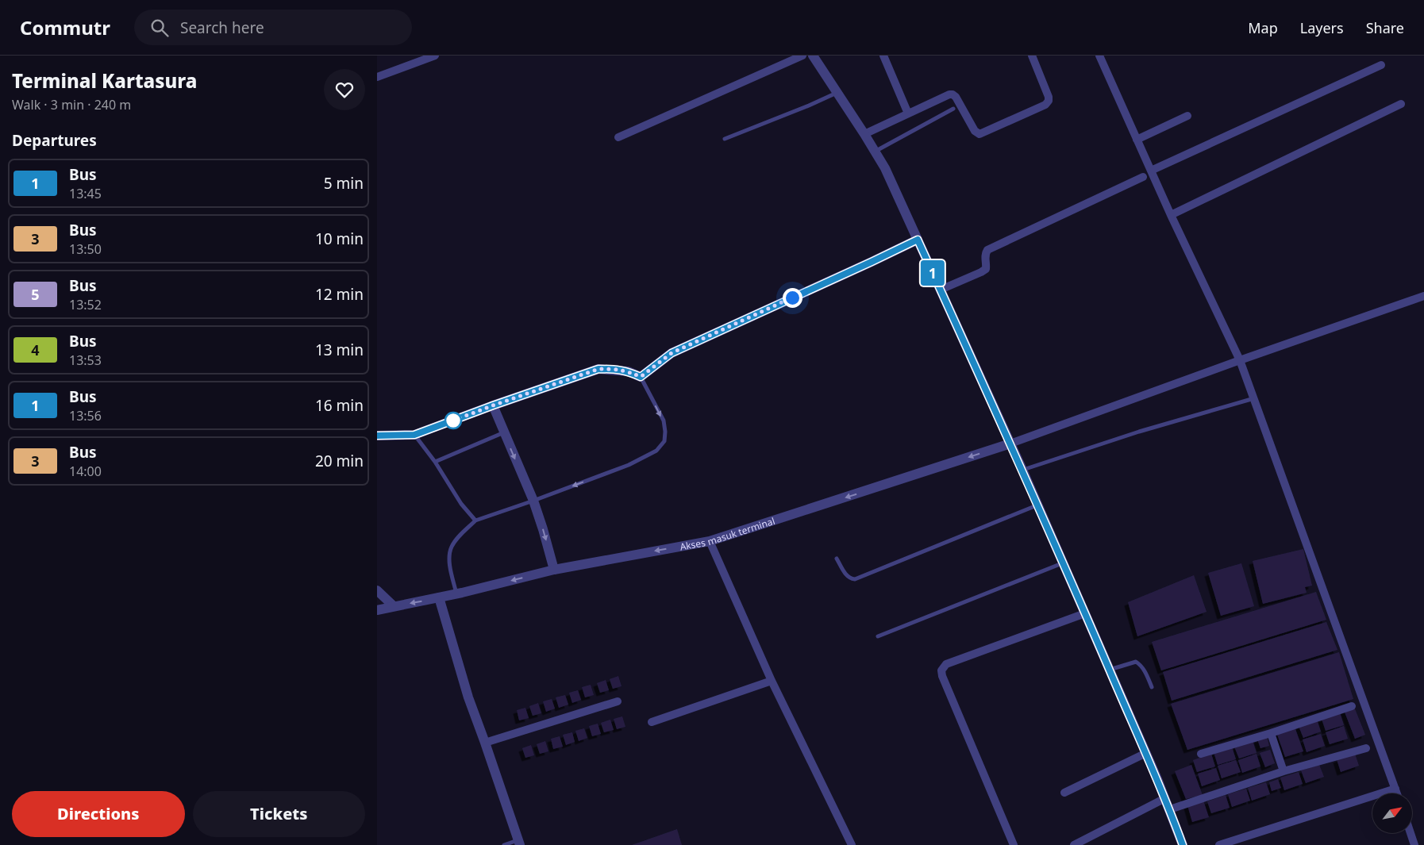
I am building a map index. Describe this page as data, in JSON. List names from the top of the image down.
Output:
{
  "streets": {
    "street": ["Akses masuk terminal"]
  },
  "one_way": ["Akses masuk terminal"],
  "lines": ["bus line 1"],
  "north": "top right",
  "page": {
    "header": "Commutr",
    "search": "Search here",
    "nav": ["Map", "Layers", "Share"],
    "heading": [
      ["Terminal Kartasura", "Walk · 3 min · 240 m"],
      "Departures"
    ],
    "on_map": "1",
    "list": [
      {
        "mark": "1",
        "name": "Bus",
        "note": "13:45",
        "value": "5 min"
      },
      {
        "mark": "3",
        "name": "Bus",
        "note": "13:50",
        "value": "10 min"
      },
      {
        "mark": "5",
        "name": "Bus",
        "note": "13:52",
        "value": "12 min"
      },
      {
        "mark": "4",
        "name": "Bus",
        "note": "13:53",
        "value": "13 min"
      },
      {
        "mark": "1",
        "name": "Bus",
        "note": "13:56",
        "value": "16 min"
      },
      {
        "mark": "3",
        "name": "Bus",
        "note": "14:00",
        "value": "20 min"
      }
    ],
    "buttons": ["Directions", "Tickets"]
  }
}
